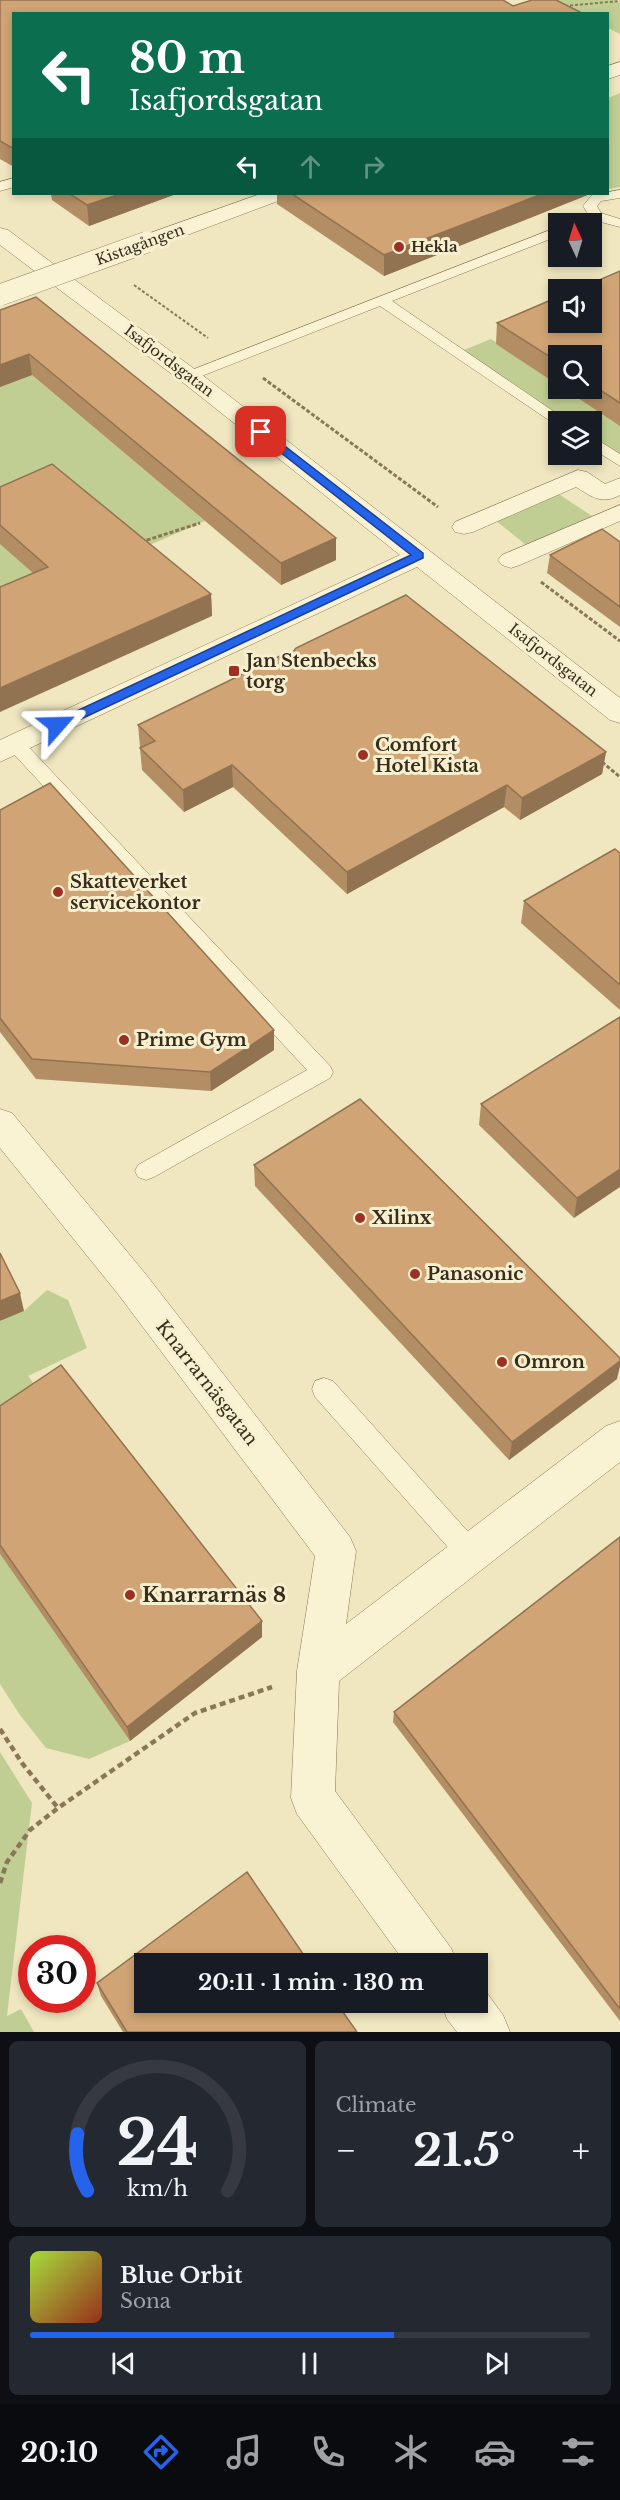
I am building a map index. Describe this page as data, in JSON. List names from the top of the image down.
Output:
{
  "streets": {
    "street": ["Kistagången", "Isafjordsgatan", "Knarrarnäsgatan"]
  },
  "places": {
    "other": [
      "Hekla",
      "Comfort Hotel Kista",
      "Skatteverket servicekontor",
      "Prime Gym",
      "Xilinx",
      "Panasonic",
      "Omron",
      "Knarrarnäs 8"
    ],
    "transit": ["Jan Stenbecks torg"]
  },
  "north": "top",
  "page": {
    "turn": ["80 m", "Isafjordsgatan"],
    "limit": "30",
    "trip": "20:11 · 1 min · 130 m",
    "tile": "Climate",
    "heat": ["−", "21.5°", "+"],
    "song": ["Blue Orbit", "Sona"],
    "tabs": "20:10",
    "gauge": ["24", "km/h"]
  }
}
